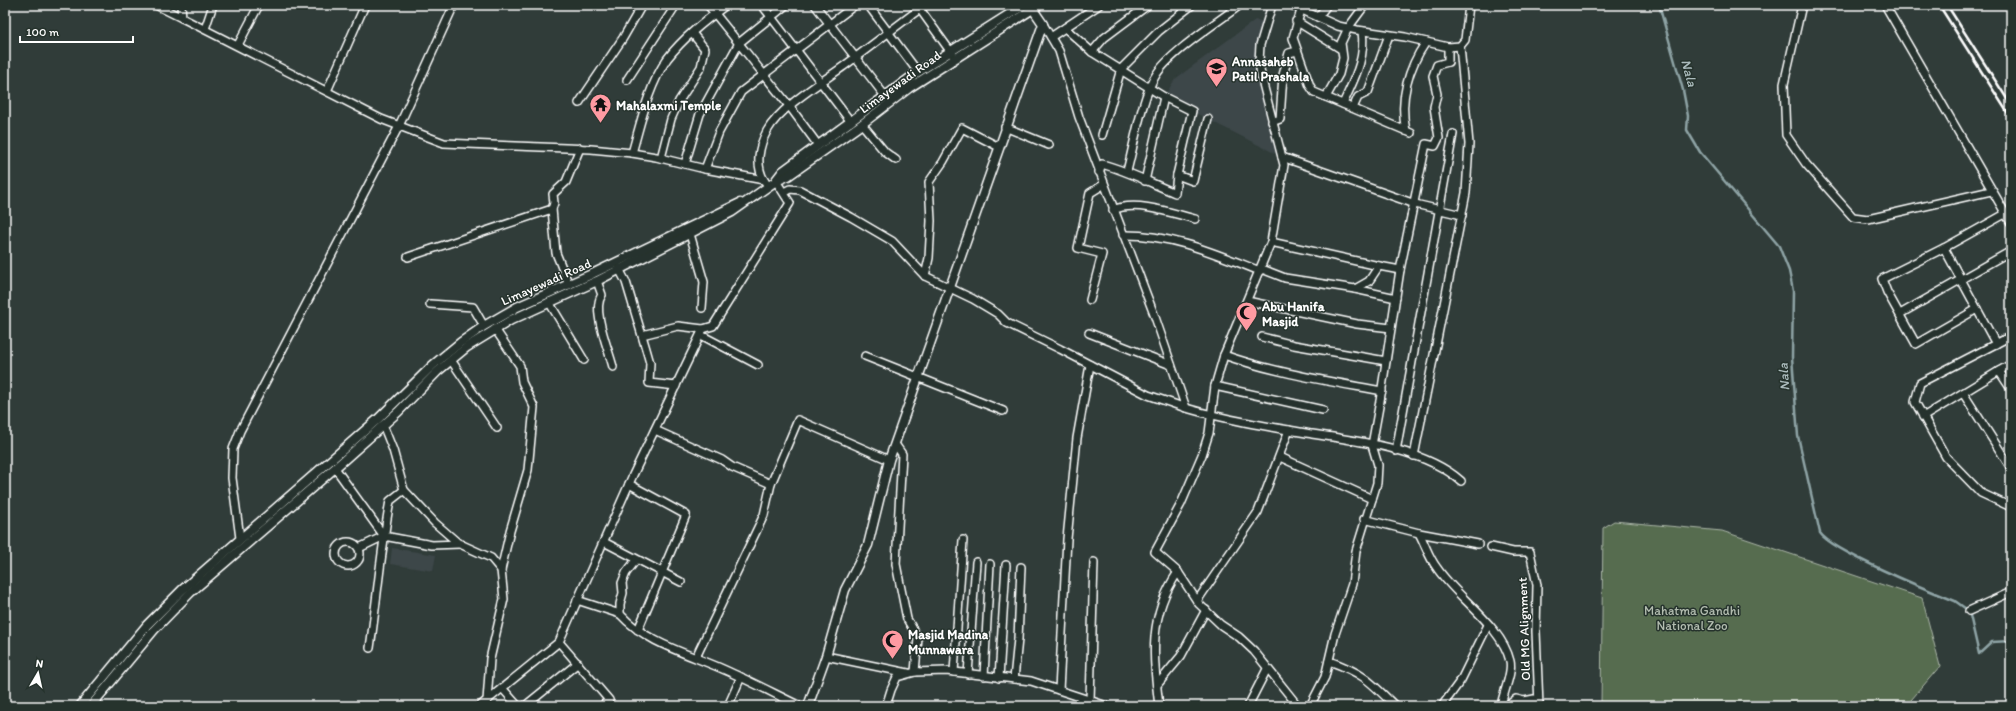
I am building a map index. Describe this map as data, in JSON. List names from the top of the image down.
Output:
{
  "streets": {
    "street": ["Limayewadi Road", "Old MG Alignment"]
  },
  "water": ["Nala"],
  "parks": ["Mahatma Gandhi National Zoo"],
  "places": {
    "school or university": ["Annasaheb Patil Prashala"],
    "temple": ["Mahalaxmi Temple"],
    "mosque": ["Abu Hanifa Masjid", "Masjid Madina Munnawara"]
  },
  "scale_bar": "100 m",
  "north": "top"
}
